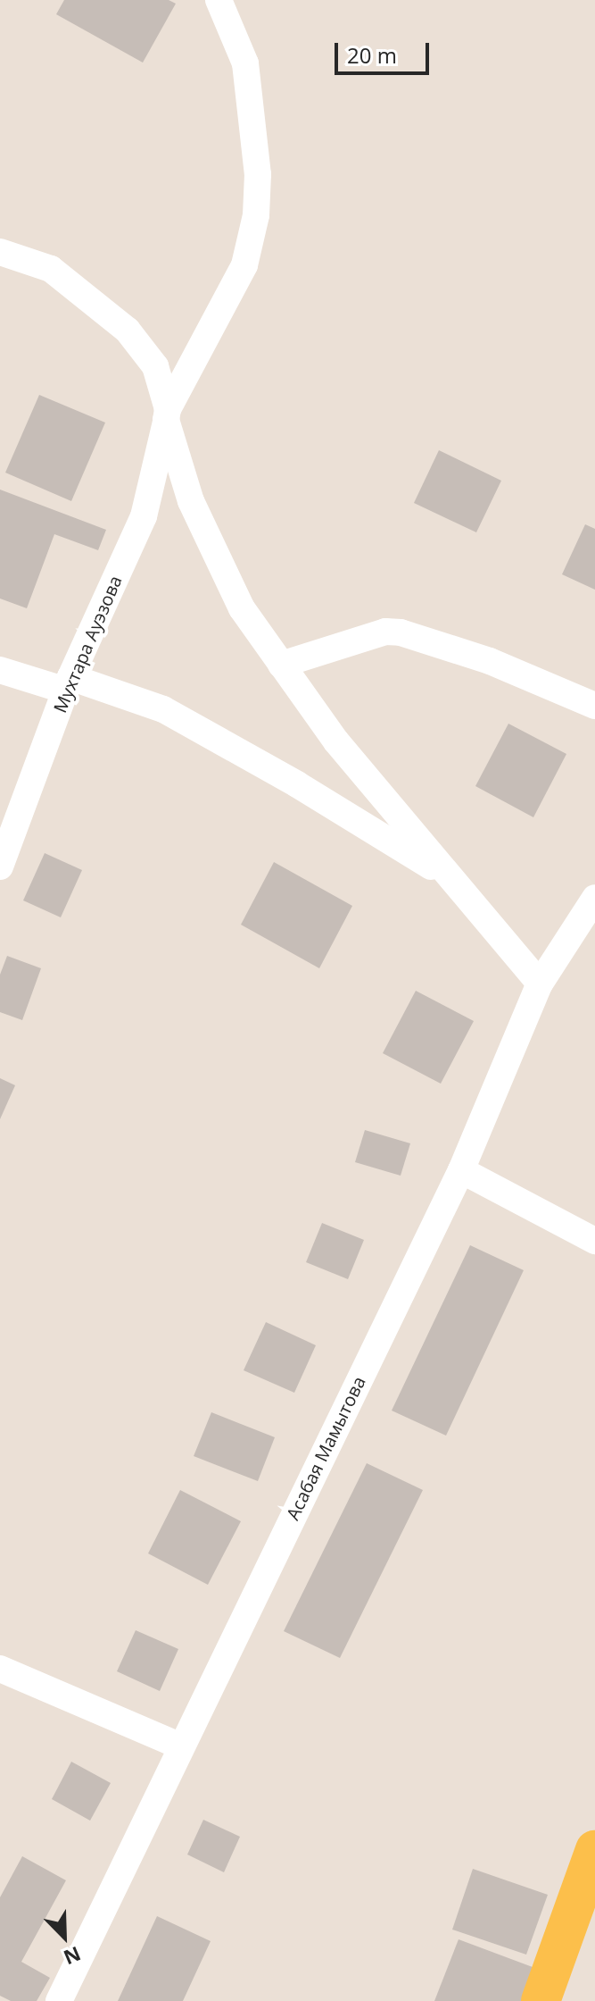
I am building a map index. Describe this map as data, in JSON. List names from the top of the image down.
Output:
{
  "streets": {
    "street": ["Мухтара Ауэзова", "Асабая Мамытова"]
  },
  "scale_bar": "20 m",
  "north": "bottom right"
}
